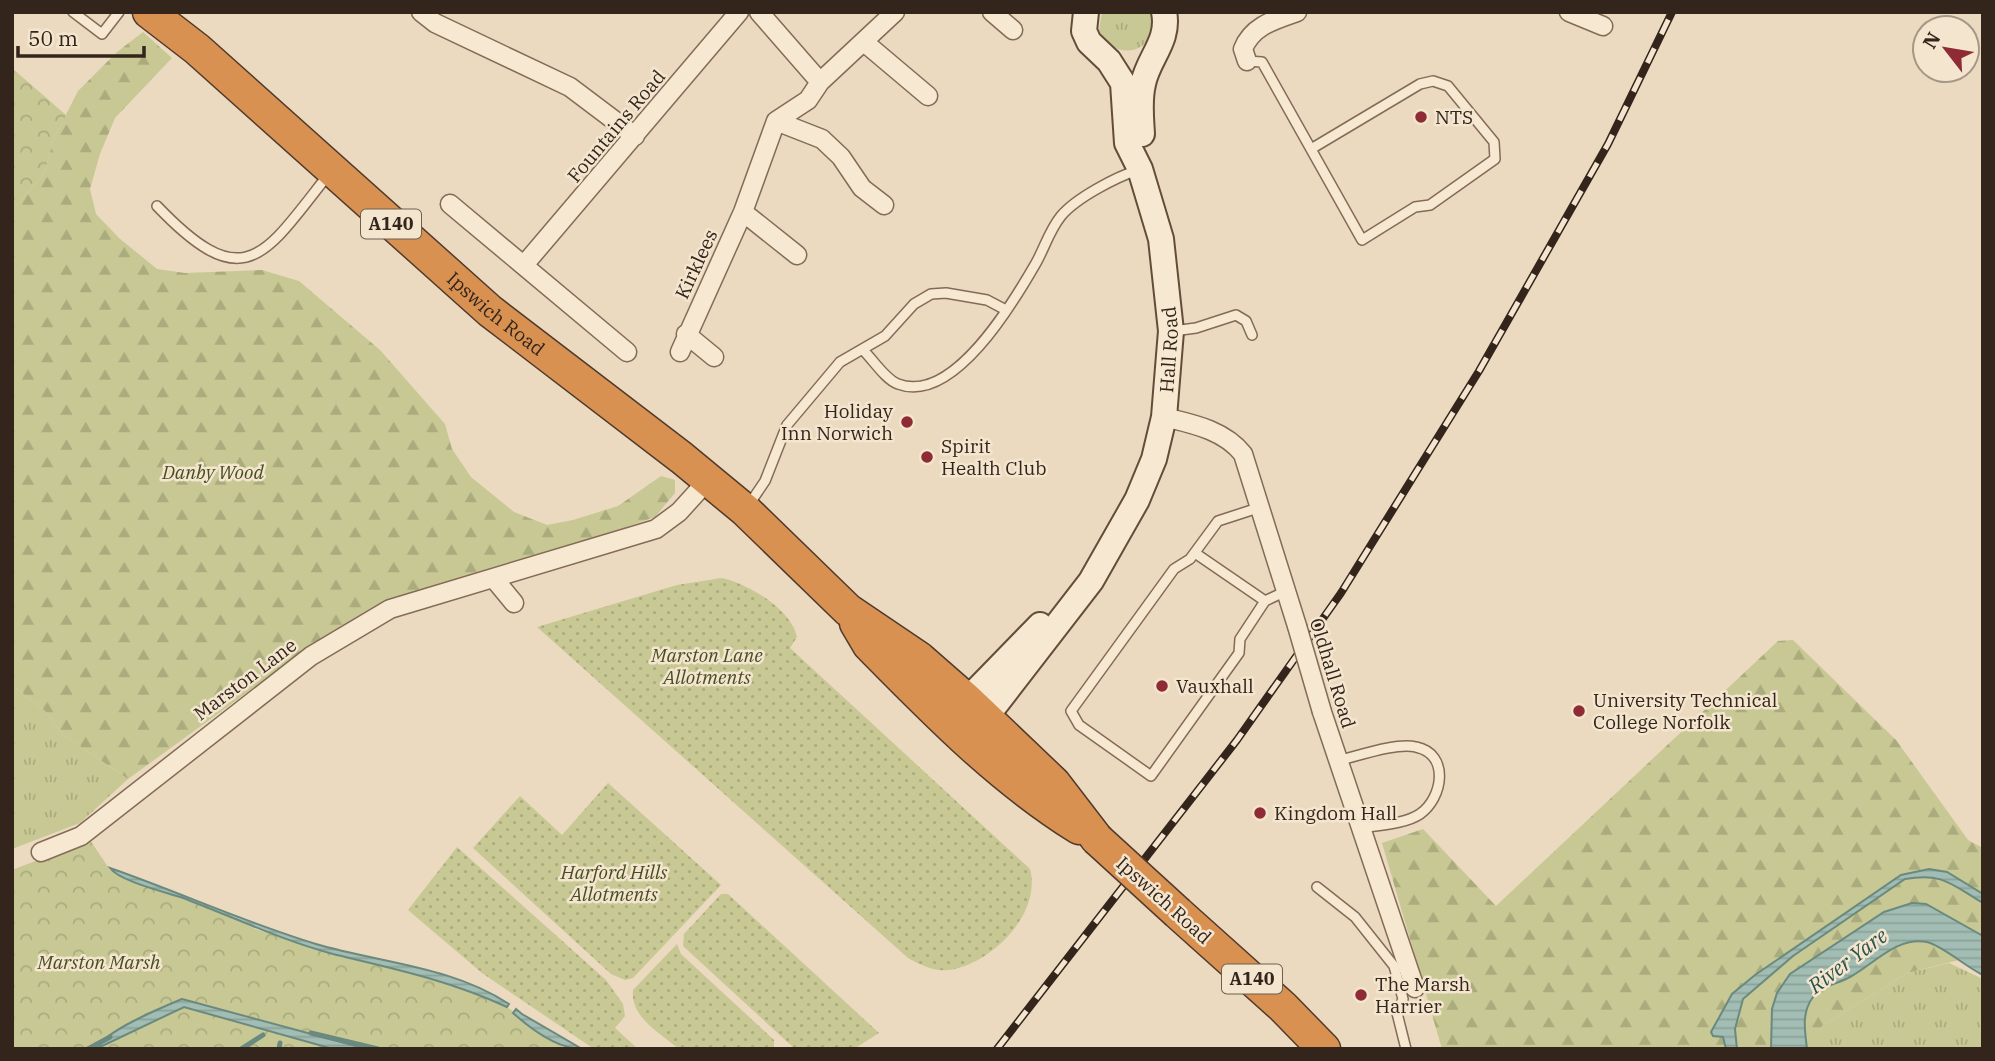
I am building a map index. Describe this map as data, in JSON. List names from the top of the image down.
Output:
{
  "streets": {
    "highway": ["A140", "Ipswich Road"],
    "street": [
      "Fountains Road",
      "Kirklees",
      "Hall Road",
      "Oldhall Road",
      "Marston Lane"
    ]
  },
  "crossings": [
    ["Ipswich Road", "Hall Road"],
    ["Ipswich Road", "Marston Lane"],
    ["Hall Road", "Oldhall Road"]
  ],
  "water": ["River Yare"],
  "parks": [
    "Danby Wood",
    "Marston Lane Allotments",
    "Harford Hills Allotments",
    "Marston Marsh"
  ],
  "places": [
    "NTS",
    "Holiday Inn Norwich",
    "Spirit Health Club",
    "Vauxhall",
    "University Technical College Norfolk",
    "Kingdom Hall",
    "The Marsh Harrier"
  ],
  "scale_bar": "50 m",
  "north": "top left"
}
